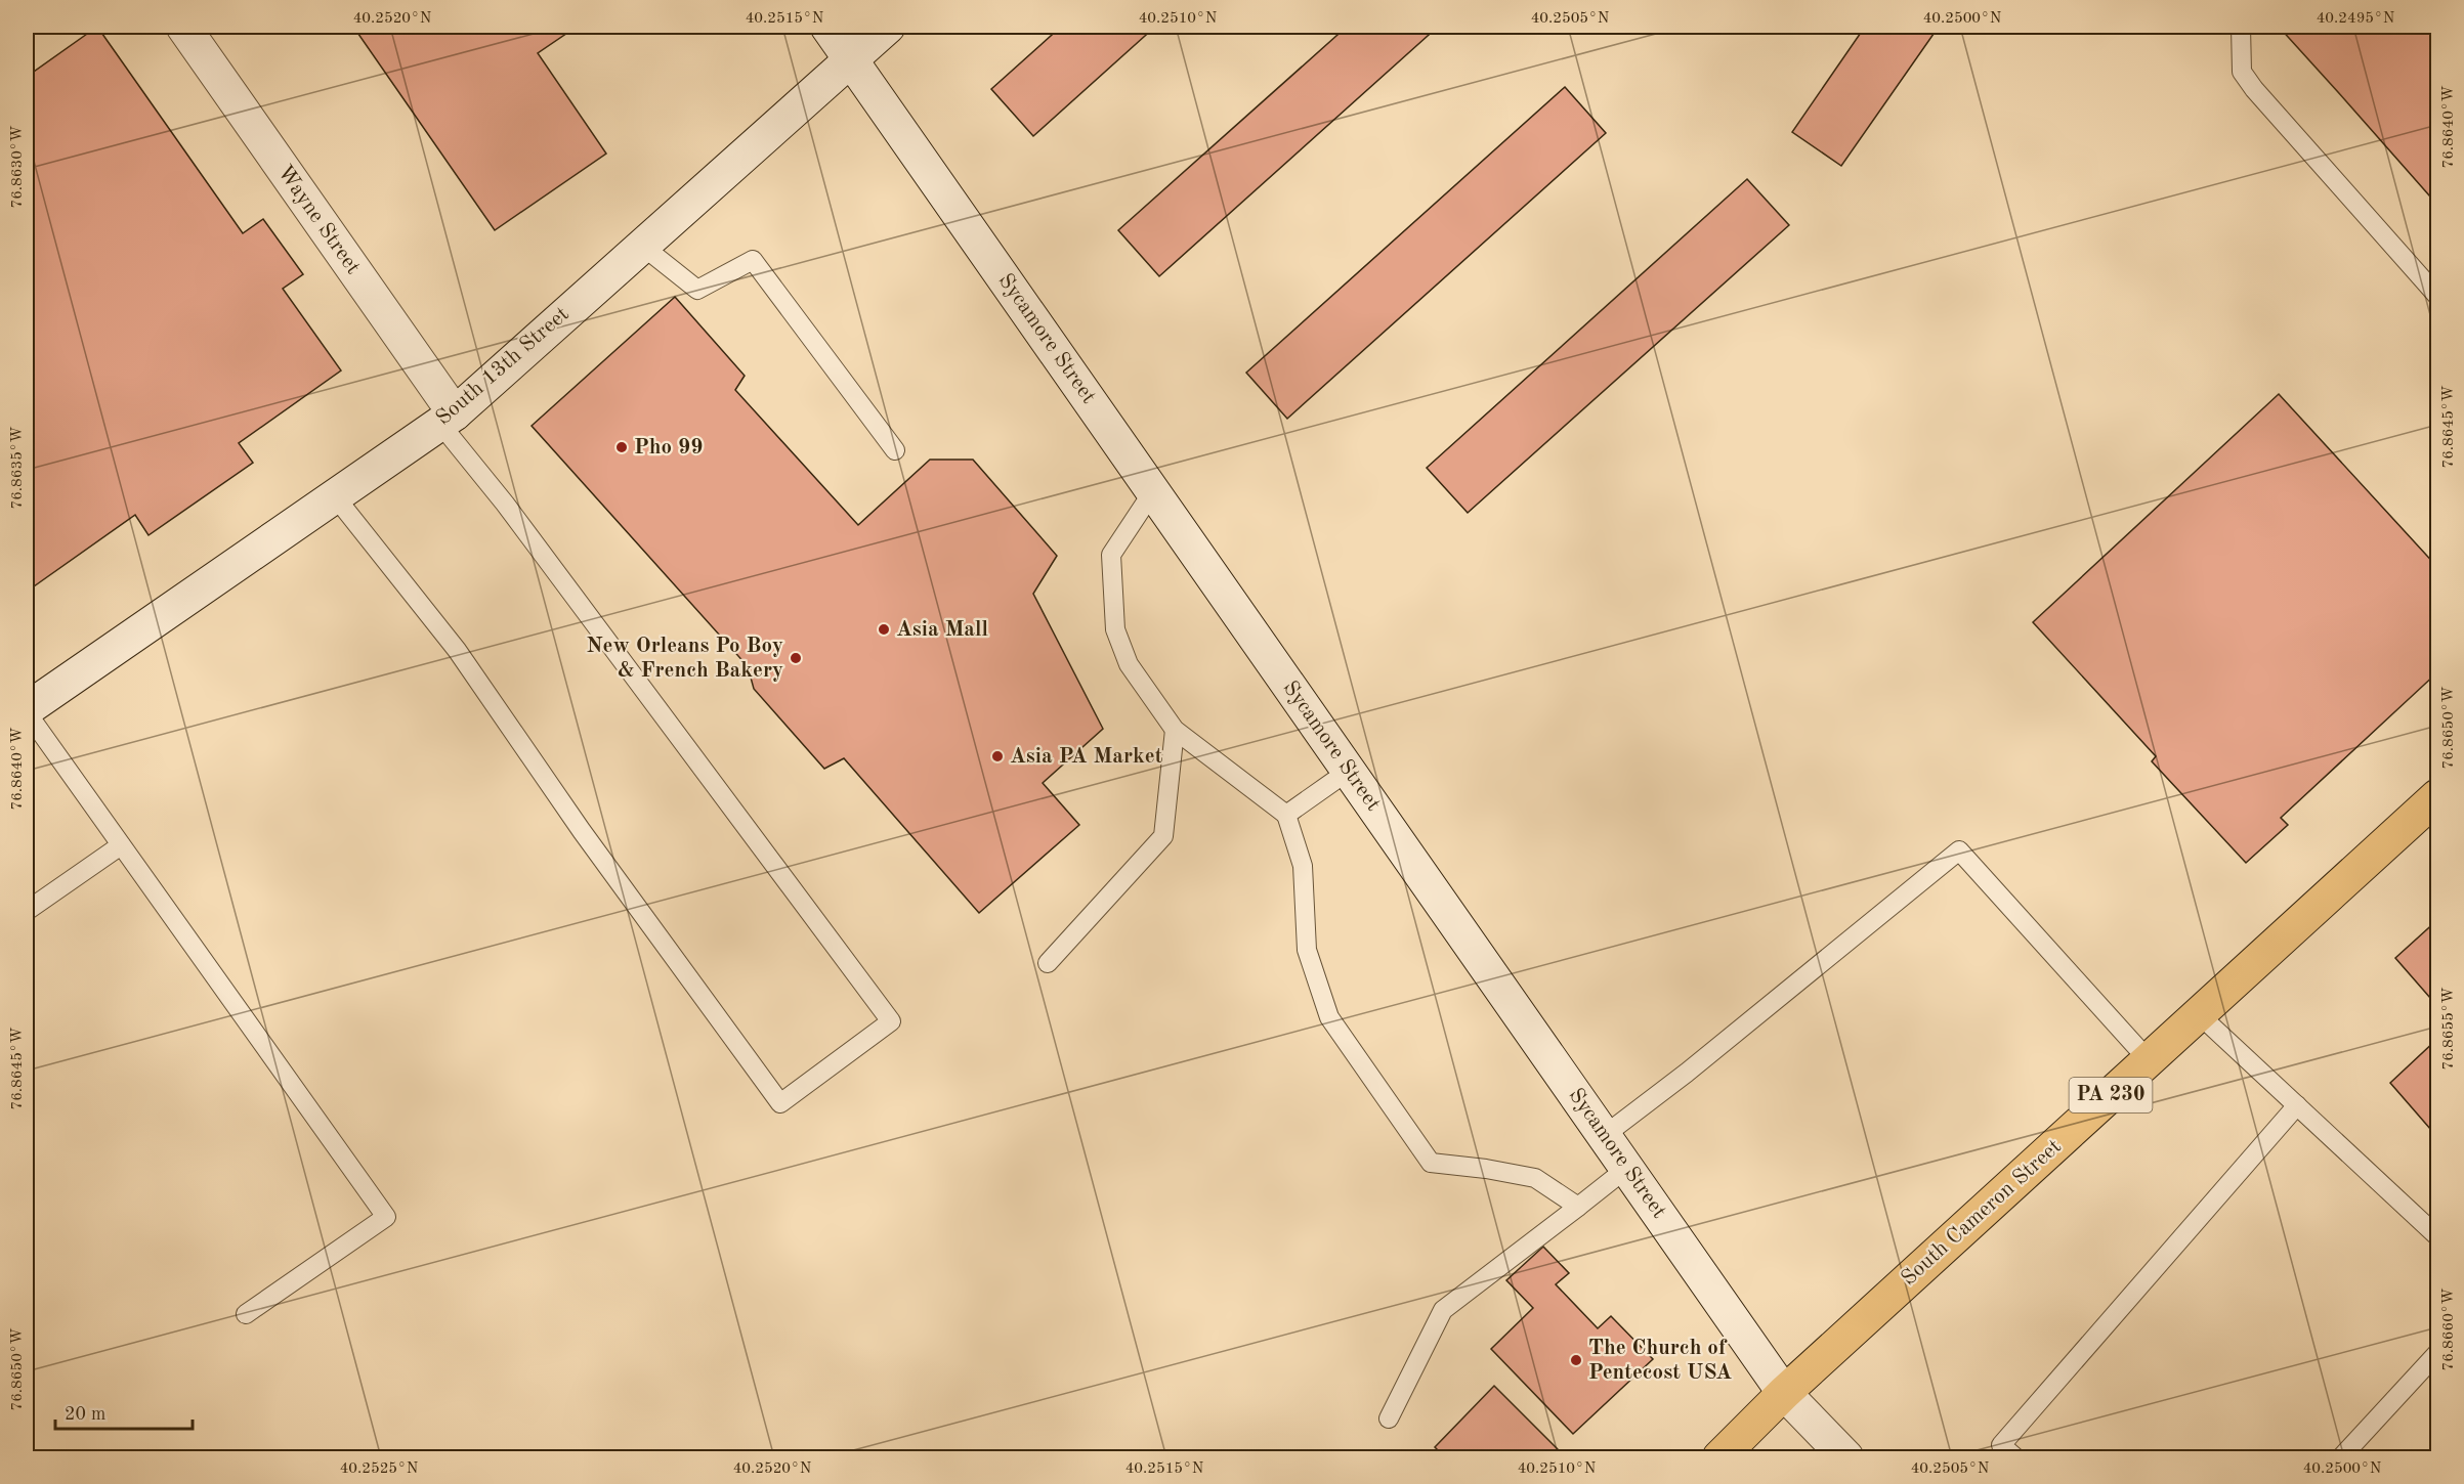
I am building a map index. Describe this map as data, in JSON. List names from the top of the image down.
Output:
{
  "streets": {
    "main road": [
      "Wayne Street",
      "Sycamore Street",
      "South 13th Street",
      "PA 230",
      "South Cameron Street"
    ]
  },
  "crossings": [
    ["Wayne Street", "South 13th Street"],
    ["Sycamore Street", "South 13th Street"],
    ["Sycamore Street", "South Cameron Street"]
  ],
  "places": [
    "Pho 99",
    "Asia Mall",
    "New Orleans Po Boy & French Bakery",
    "Asia PA Market",
    "The Church of Pentecost USA"
  ],
  "scale_bar": "20 m",
  "coordinates": [
    "40.2520°N",
    "40.2515°N",
    "40.2510°N",
    "40.2505°N",
    "40.2500°N",
    "40.2495°N",
    "76.8640°W",
    "76.8630°W",
    "76.8645°W",
    "76.8635°W",
    "76.8650°W",
    "76.8655°W",
    "76.8660°W",
    "40.2525°N"
  ]
}
